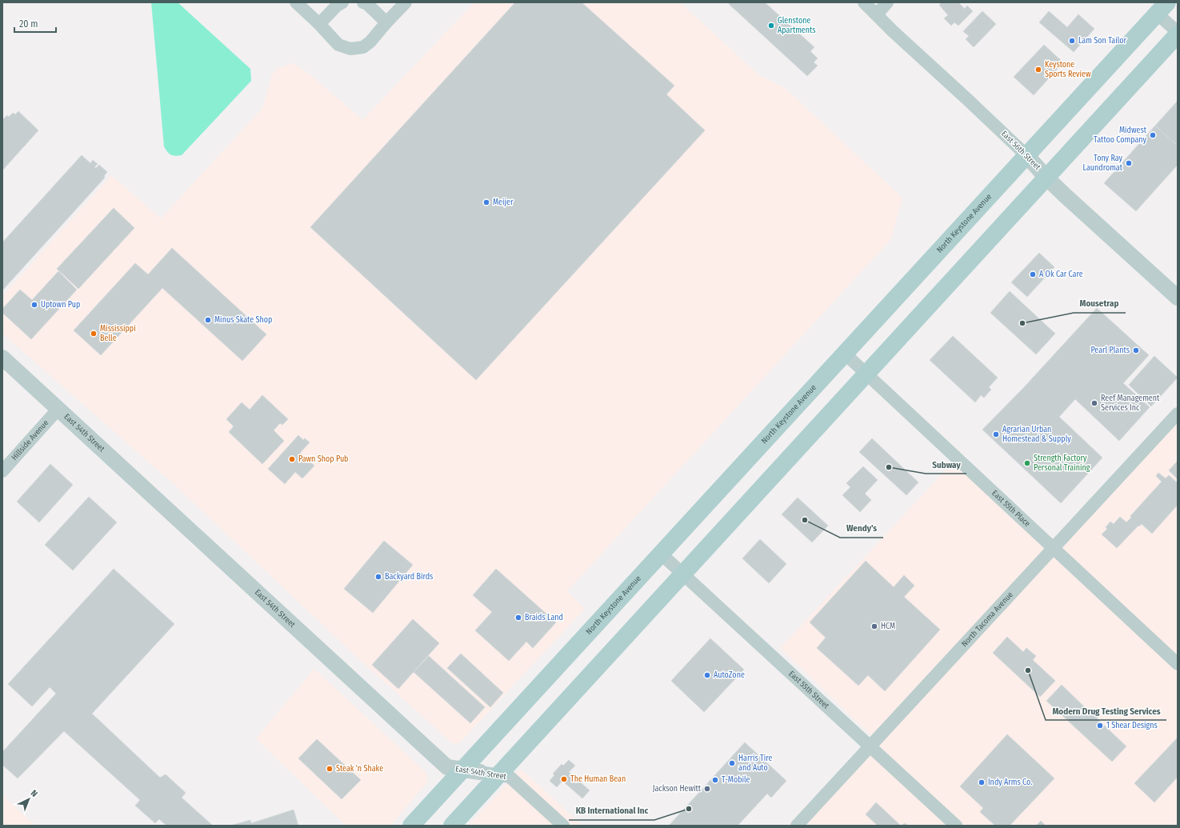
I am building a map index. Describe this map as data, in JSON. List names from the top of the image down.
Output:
{
  "streets": {
    "main road": ["North Keystone Avenue"],
    "street": [
      "East 56th Street",
      "East 54th Street",
      "Hillside Avenue",
      "East 55th Place",
      "North Tacoma Avenue",
      "East 55th Street"
    ]
  },
  "crossings": [
    ["East 56th Street", "North Keystone Avenue"],
    ["North Keystone Avenue", "East 54th Street"],
    ["North Keystone Avenue", "East 55th Place"],
    ["North Keystone Avenue", "East 55th Street"],
    ["East 54th Street", "Hillside Avenue"],
    ["East 55th Place", "North Tacoma Avenue"],
    ["North Tacoma Avenue", "East 55th Street"]
  ],
  "places": [
    "Glenstone Apartments",
    "Lam Son Tailor",
    "Keystone Sports Review",
    "Midwest Tattoo Company",
    "Tony Ray Laundromat",
    "Meijer",
    "A Ok Car Care",
    "Uptown Pup",
    "Minus Skate Shop",
    "Mousetrap",
    "Mississippi Belle",
    "Pearl Plants",
    "Reef Management Services Inc",
    "Agrarian Urban Homestead & Supply",
    "Pawn Shop Pub",
    "Strength Factory Personal Training",
    "Subway",
    "Wendy's",
    "Backyard Birds",
    "Braids Land",
    "HCM",
    "Modern Drug Testing Services",
    "AutoZone",
    "1 Shear Designs",
    "Harris Tire and Auto",
    "Steak 'n Shake",
    "The Human Bean",
    "T-Mobile",
    "Indy Arms Co.",
    "Jackson Hewitt",
    "KB International Inc"
  ],
  "scale_bar": "20 m",
  "north": "top right"
}
